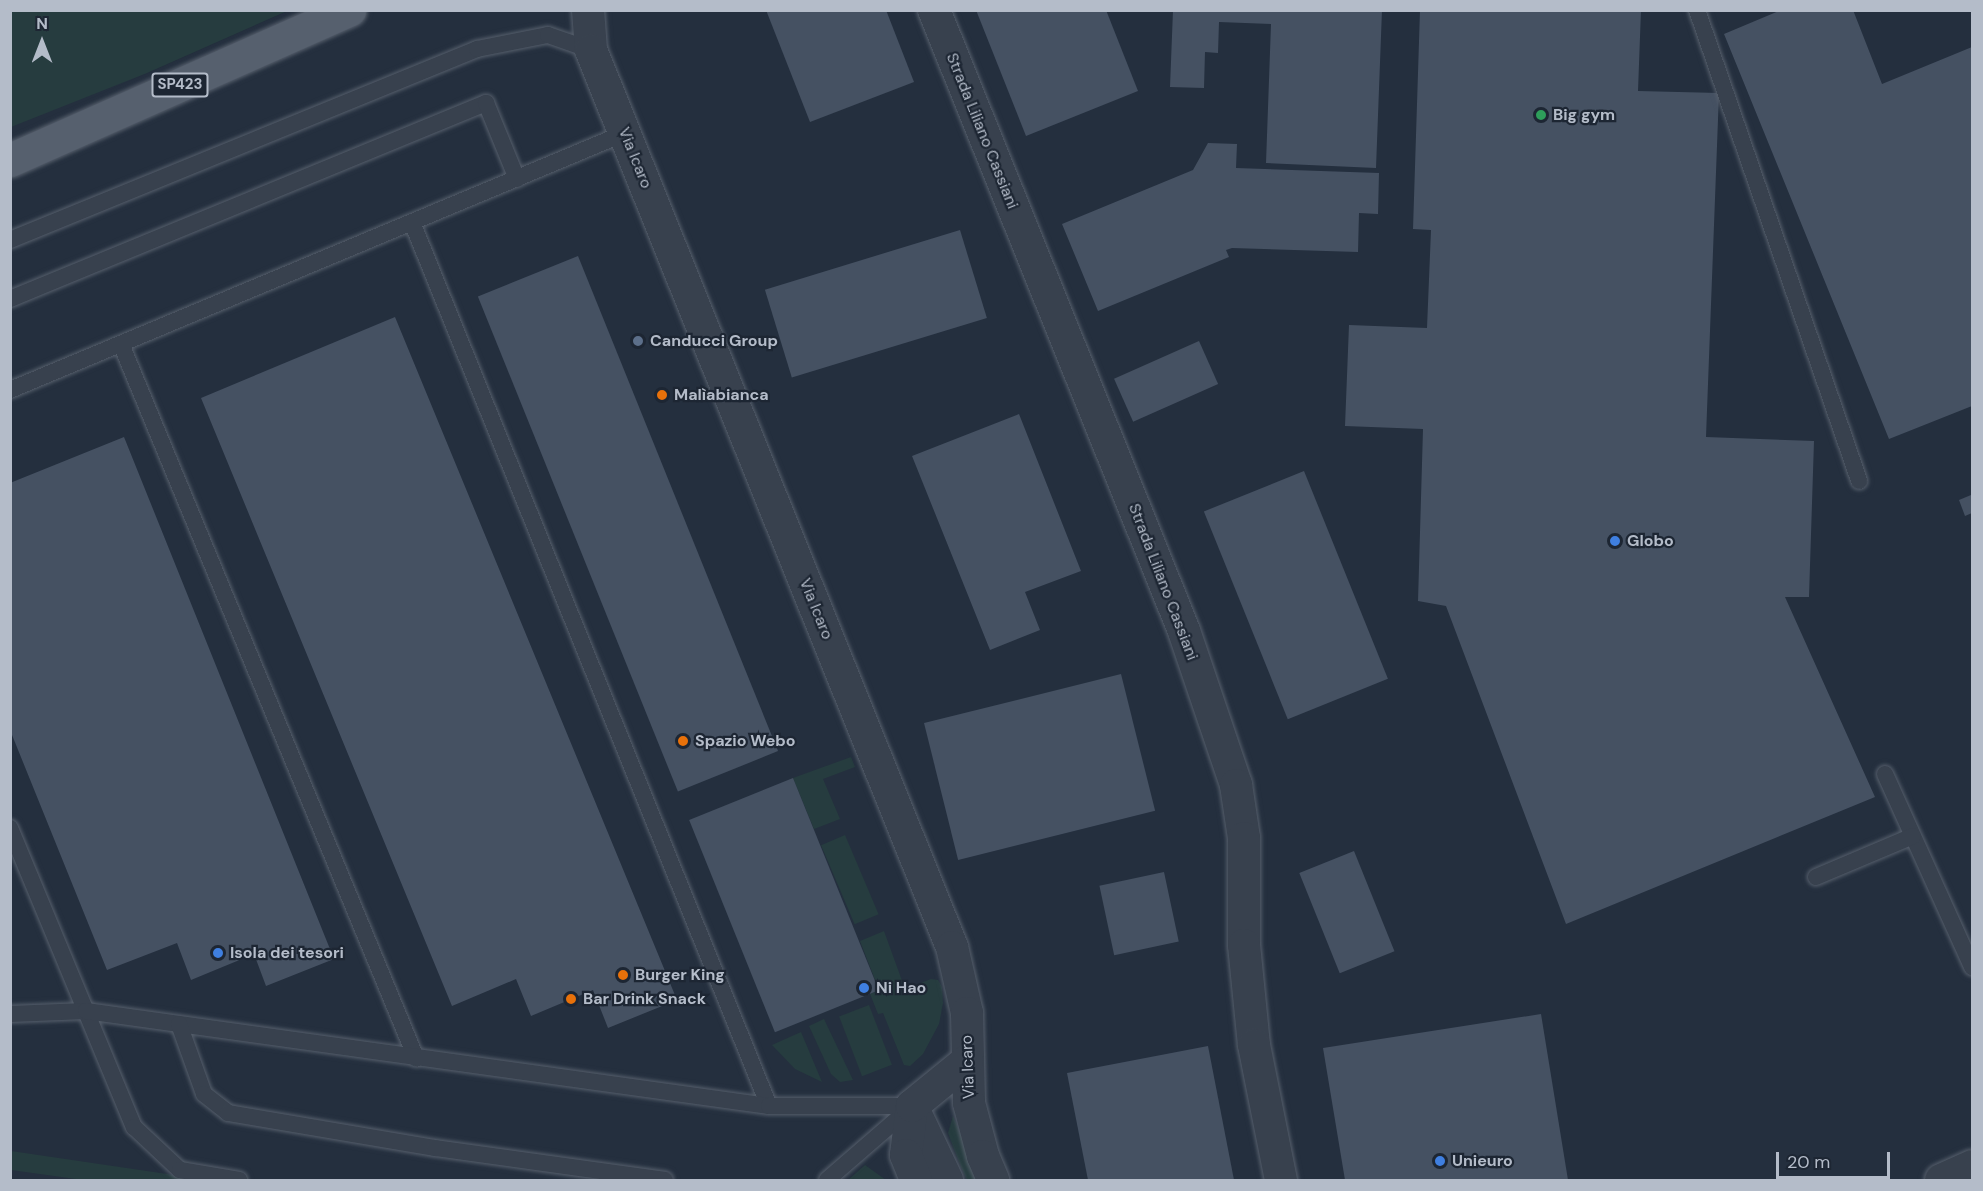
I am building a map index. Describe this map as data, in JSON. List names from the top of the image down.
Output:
{
  "streets": {
    "main road": ["SP423"],
    "street": ["Strada Liliano Cassiani", "Via Icaro"]
  },
  "places": [
    "Big gym",
    "Canducci Group",
    "Malìabianca",
    "Globo",
    "Spazio Webo",
    "Isola dei tesori",
    "Burger King",
    "Ni Hao",
    "Bar Drink Snack",
    "Unieuro"
  ],
  "scale_bar": "20 m",
  "north": "top"
}
